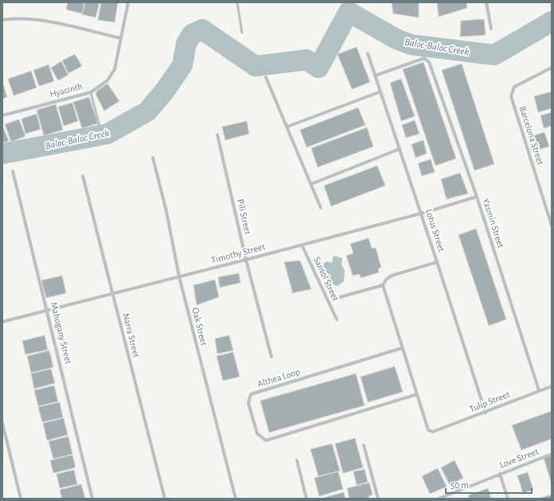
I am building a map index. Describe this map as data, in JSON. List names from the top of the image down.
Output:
{
  "streets": {
    "street": [
      "Hyacinth",
      "Barcelona Street",
      "Pili Street",
      "Yasmin Street",
      "Lotus Street",
      "Timothy Street",
      "Santol Street",
      "Oak Street",
      "Mahogany Street",
      "Narra Street",
      "Althea Loop",
      "Tulip Street",
      "Love Street"
    ]
  },
  "crossings": [
    ["Pili Street", "Timothy Street"],
    ["Yasmin Street", "Lotus Street"],
    ["Yasmin Street", "Timothy Street"],
    ["Yasmin Street", "Tulip Street"],
    ["Lotus Street", "Timothy Street"],
    ["Lotus Street", "Tulip Street"],
    ["Timothy Street", "Santol Street"],
    ["Timothy Street", "Oak Street"],
    ["Timothy Street", "Mahogany Street"],
    ["Timothy Street", "Narra Street"],
    ["Althea Loop", "Tulip Street"]
  ],
  "water": ["Baloc-Baloc Creek"],
  "scale_bar": "50 m"
}
